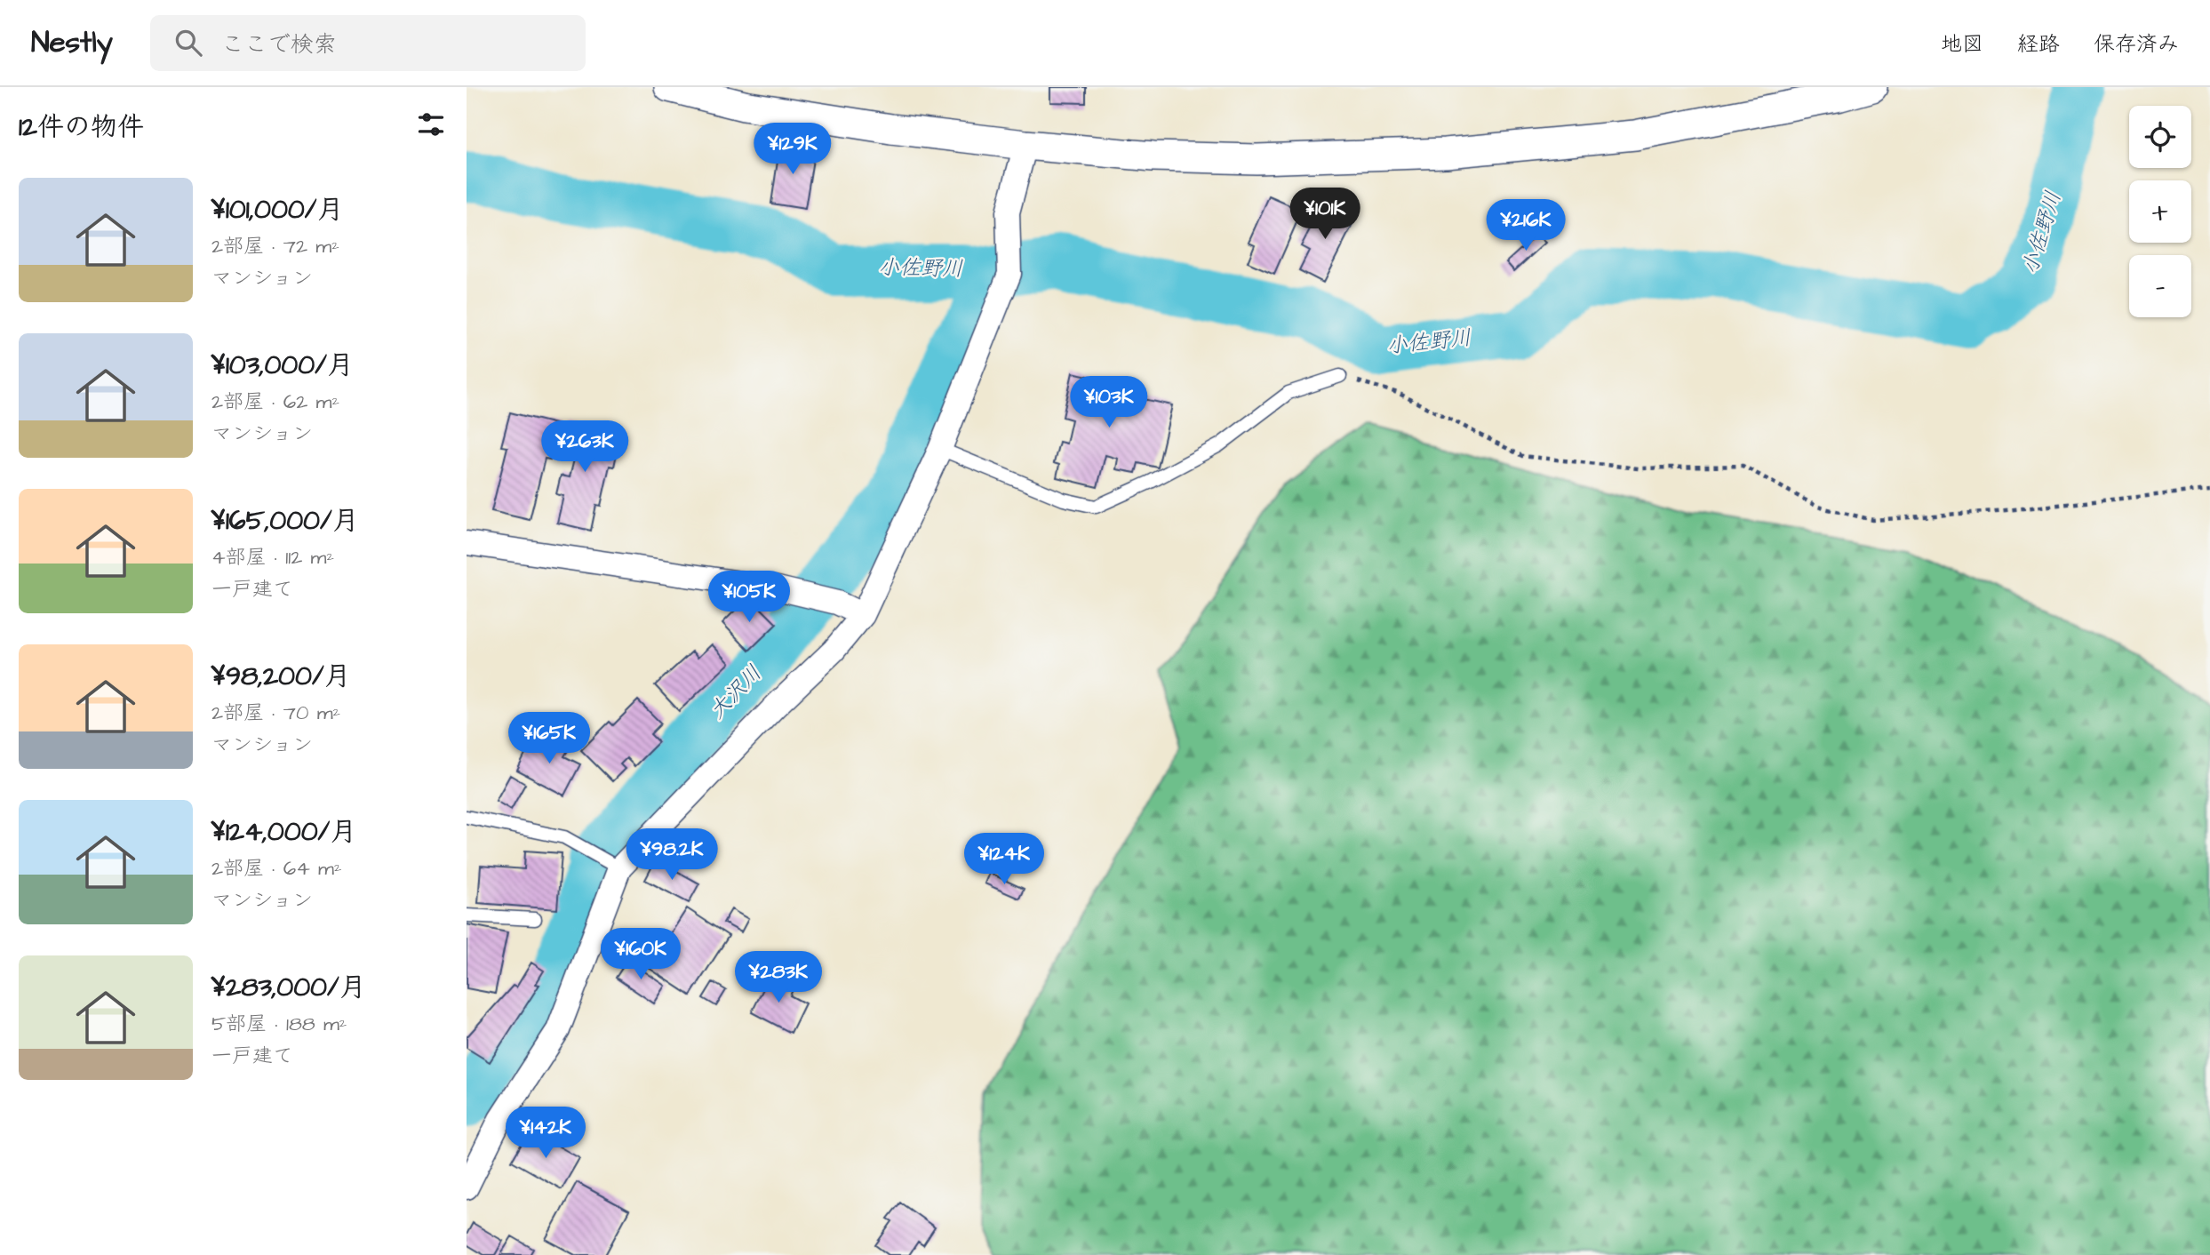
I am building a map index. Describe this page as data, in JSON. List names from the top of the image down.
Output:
{
  "water": ["小佐野川", "大沢川"],
  "page": {
    "header": "Nestly",
    "search": "ここで検索",
    "nav": ["地図", "経路", "保存済み"],
    "heading": "12件の物件",
    "map_buttons": ["+", "−"],
    "price": [
      "¥129K",
      "¥101K",
      "¥216K",
      "¥103K",
      "¥263K",
      "¥105K",
      "¥165K",
      "¥98.2K",
      "¥124K",
      "¥160K",
      "¥283K",
      "¥142K"
    ],
    "list": [
      {
        "name": "¥101,000/月",
        "note": "2部屋 · 72 m² · マンション"
      },
      {
        "name": "¥103,000/月",
        "note": "2部屋 · 62 m² · マンション"
      },
      {
        "name": "¥165,000/月",
        "note": "4部屋 · 112 m² · 一戸建て"
      },
      {
        "name": "¥98,200/月",
        "note": "2部屋 · 70 m² · マンション"
      },
      {
        "name": "¥124,000/月",
        "note": "2部屋 · 64 m² · マンション"
      },
      {
        "name": "¥283,000/月",
        "note": "5部屋 · 188 m² · 一戸建て"
      }
    ]
  }
}
